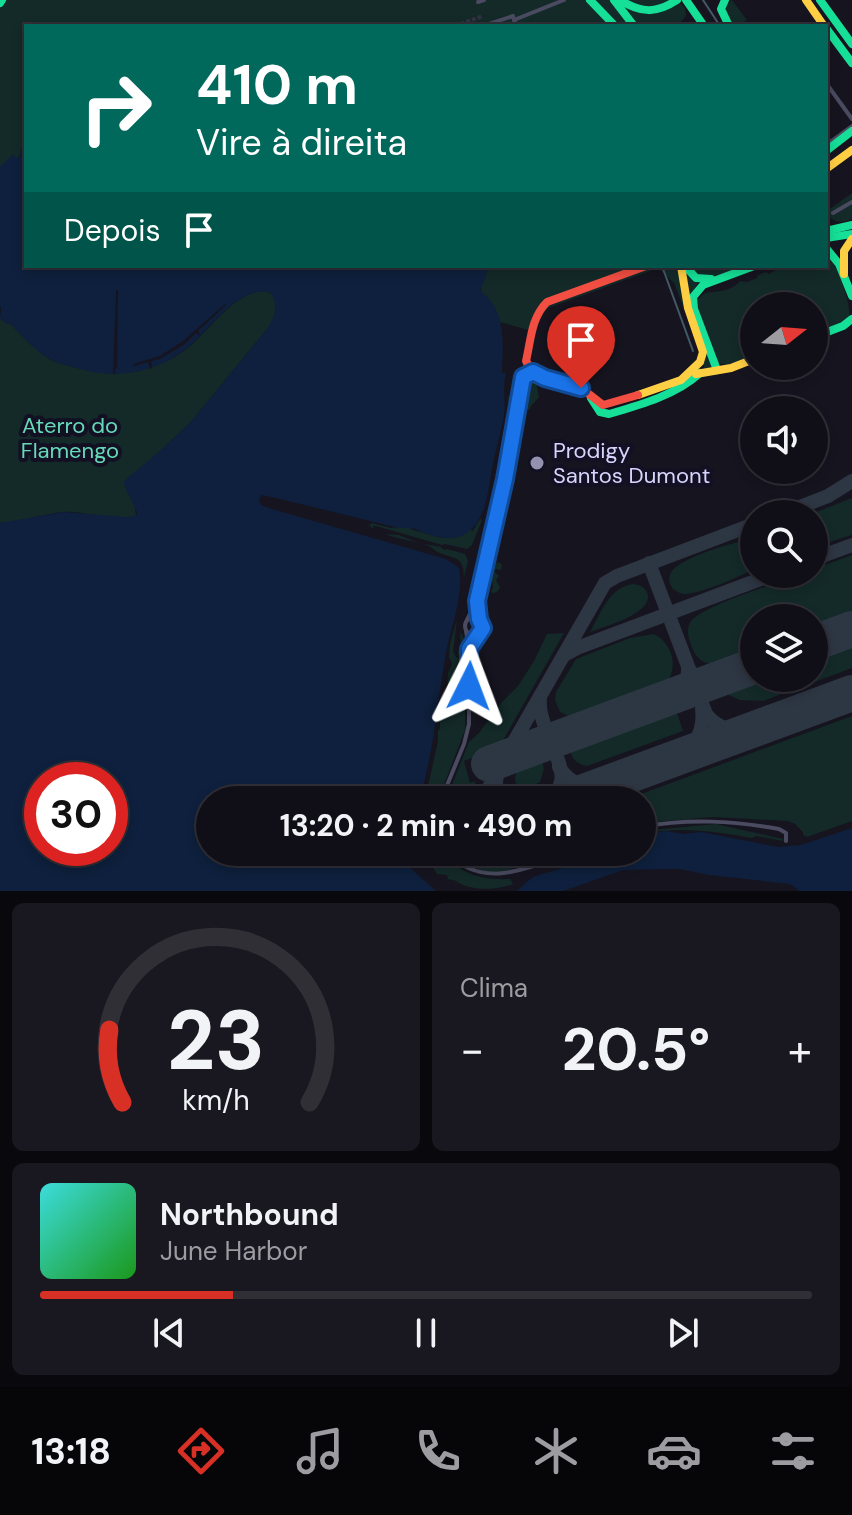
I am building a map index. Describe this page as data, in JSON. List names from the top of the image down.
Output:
{
  "parks": ["Aterro do Flamengo"],
  "places": ["Prodigy Santos Dumont"],
  "north": "right",
  "page": {
    "turn": ["410 m", "Vire à direita"],
    "then": "Depois",
    "limit": "30",
    "trip": "13:20 · 2 min · 490 m",
    "tile": "Clima",
    "heat": ["−", "20.5°", "+"],
    "song": ["Northbound", "June Harbor"],
    "tabs": "13:18",
    "gauge": ["23", "km/h"]
  }
}
